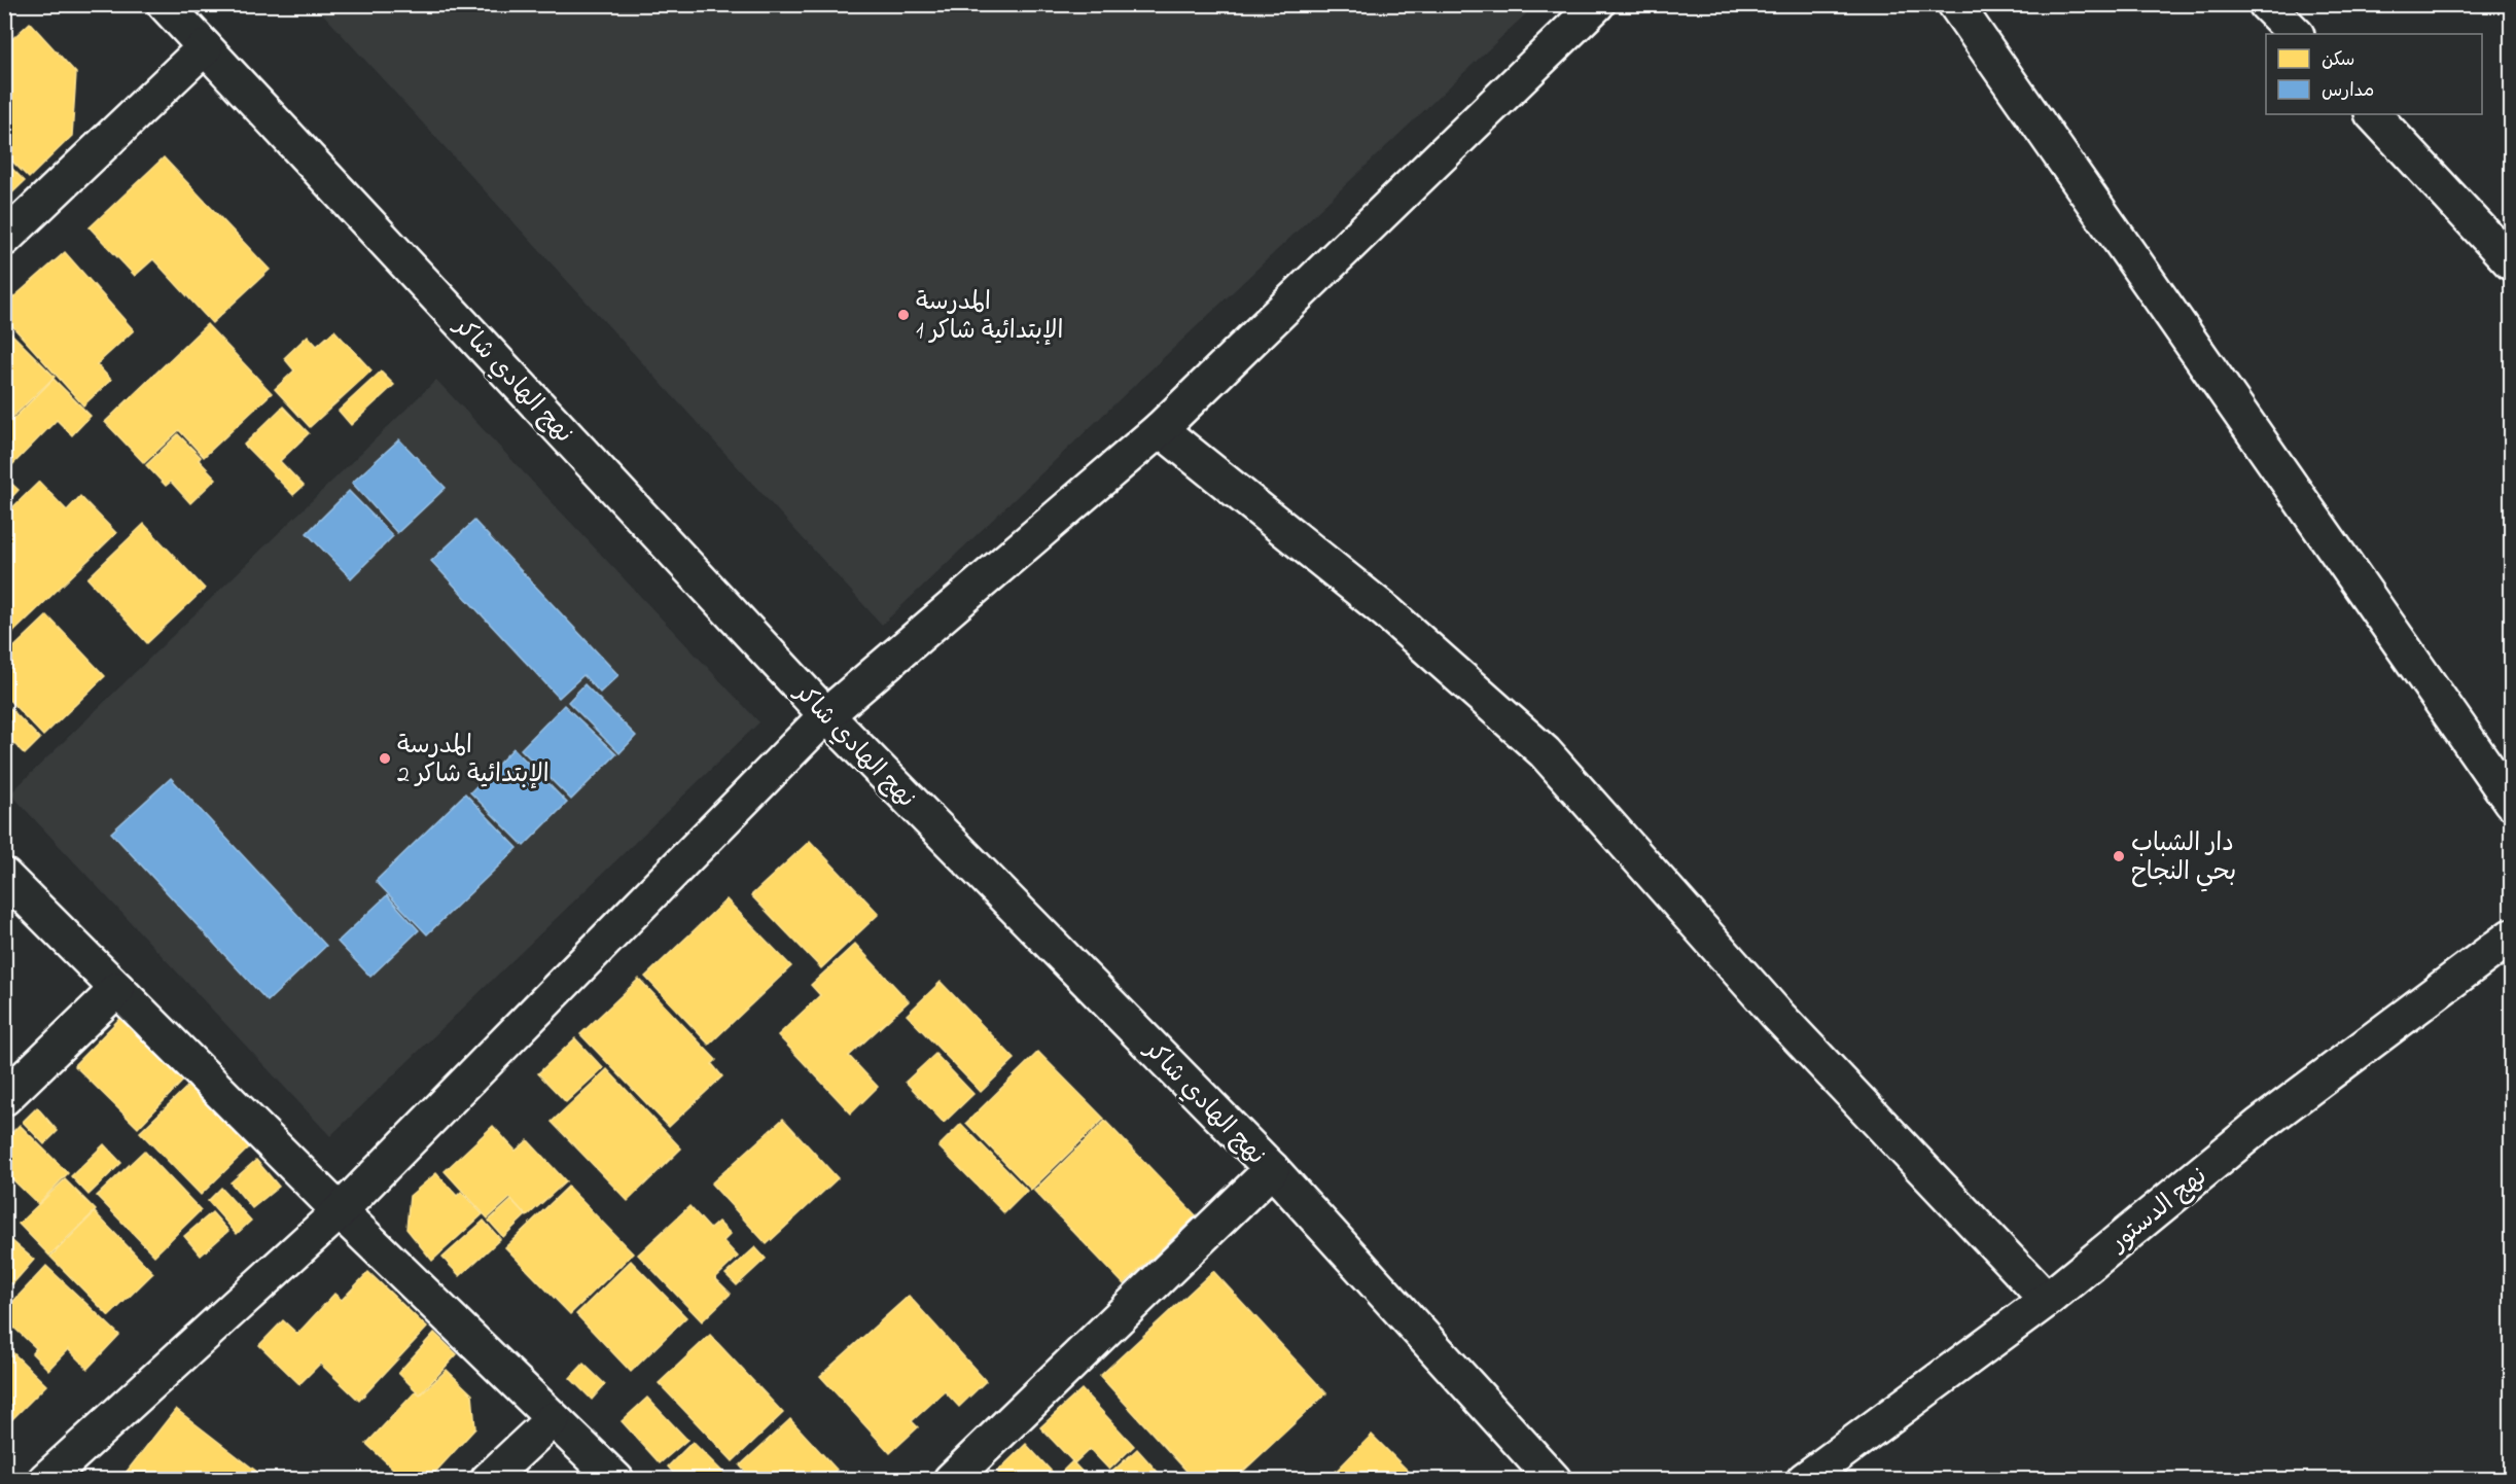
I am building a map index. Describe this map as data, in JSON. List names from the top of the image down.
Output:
{
  "streets": {
    "street": ["نهج الهادي شاكر", "نهج الدستور"]
  },
  "places": ["المدرسة الإبتدائية شاكر 1", "المدرسة الإبتدائية شاكر 2", "دار الشباب بحي النجاح"],
  "legend": ["سكن", "مدارس"]
}
